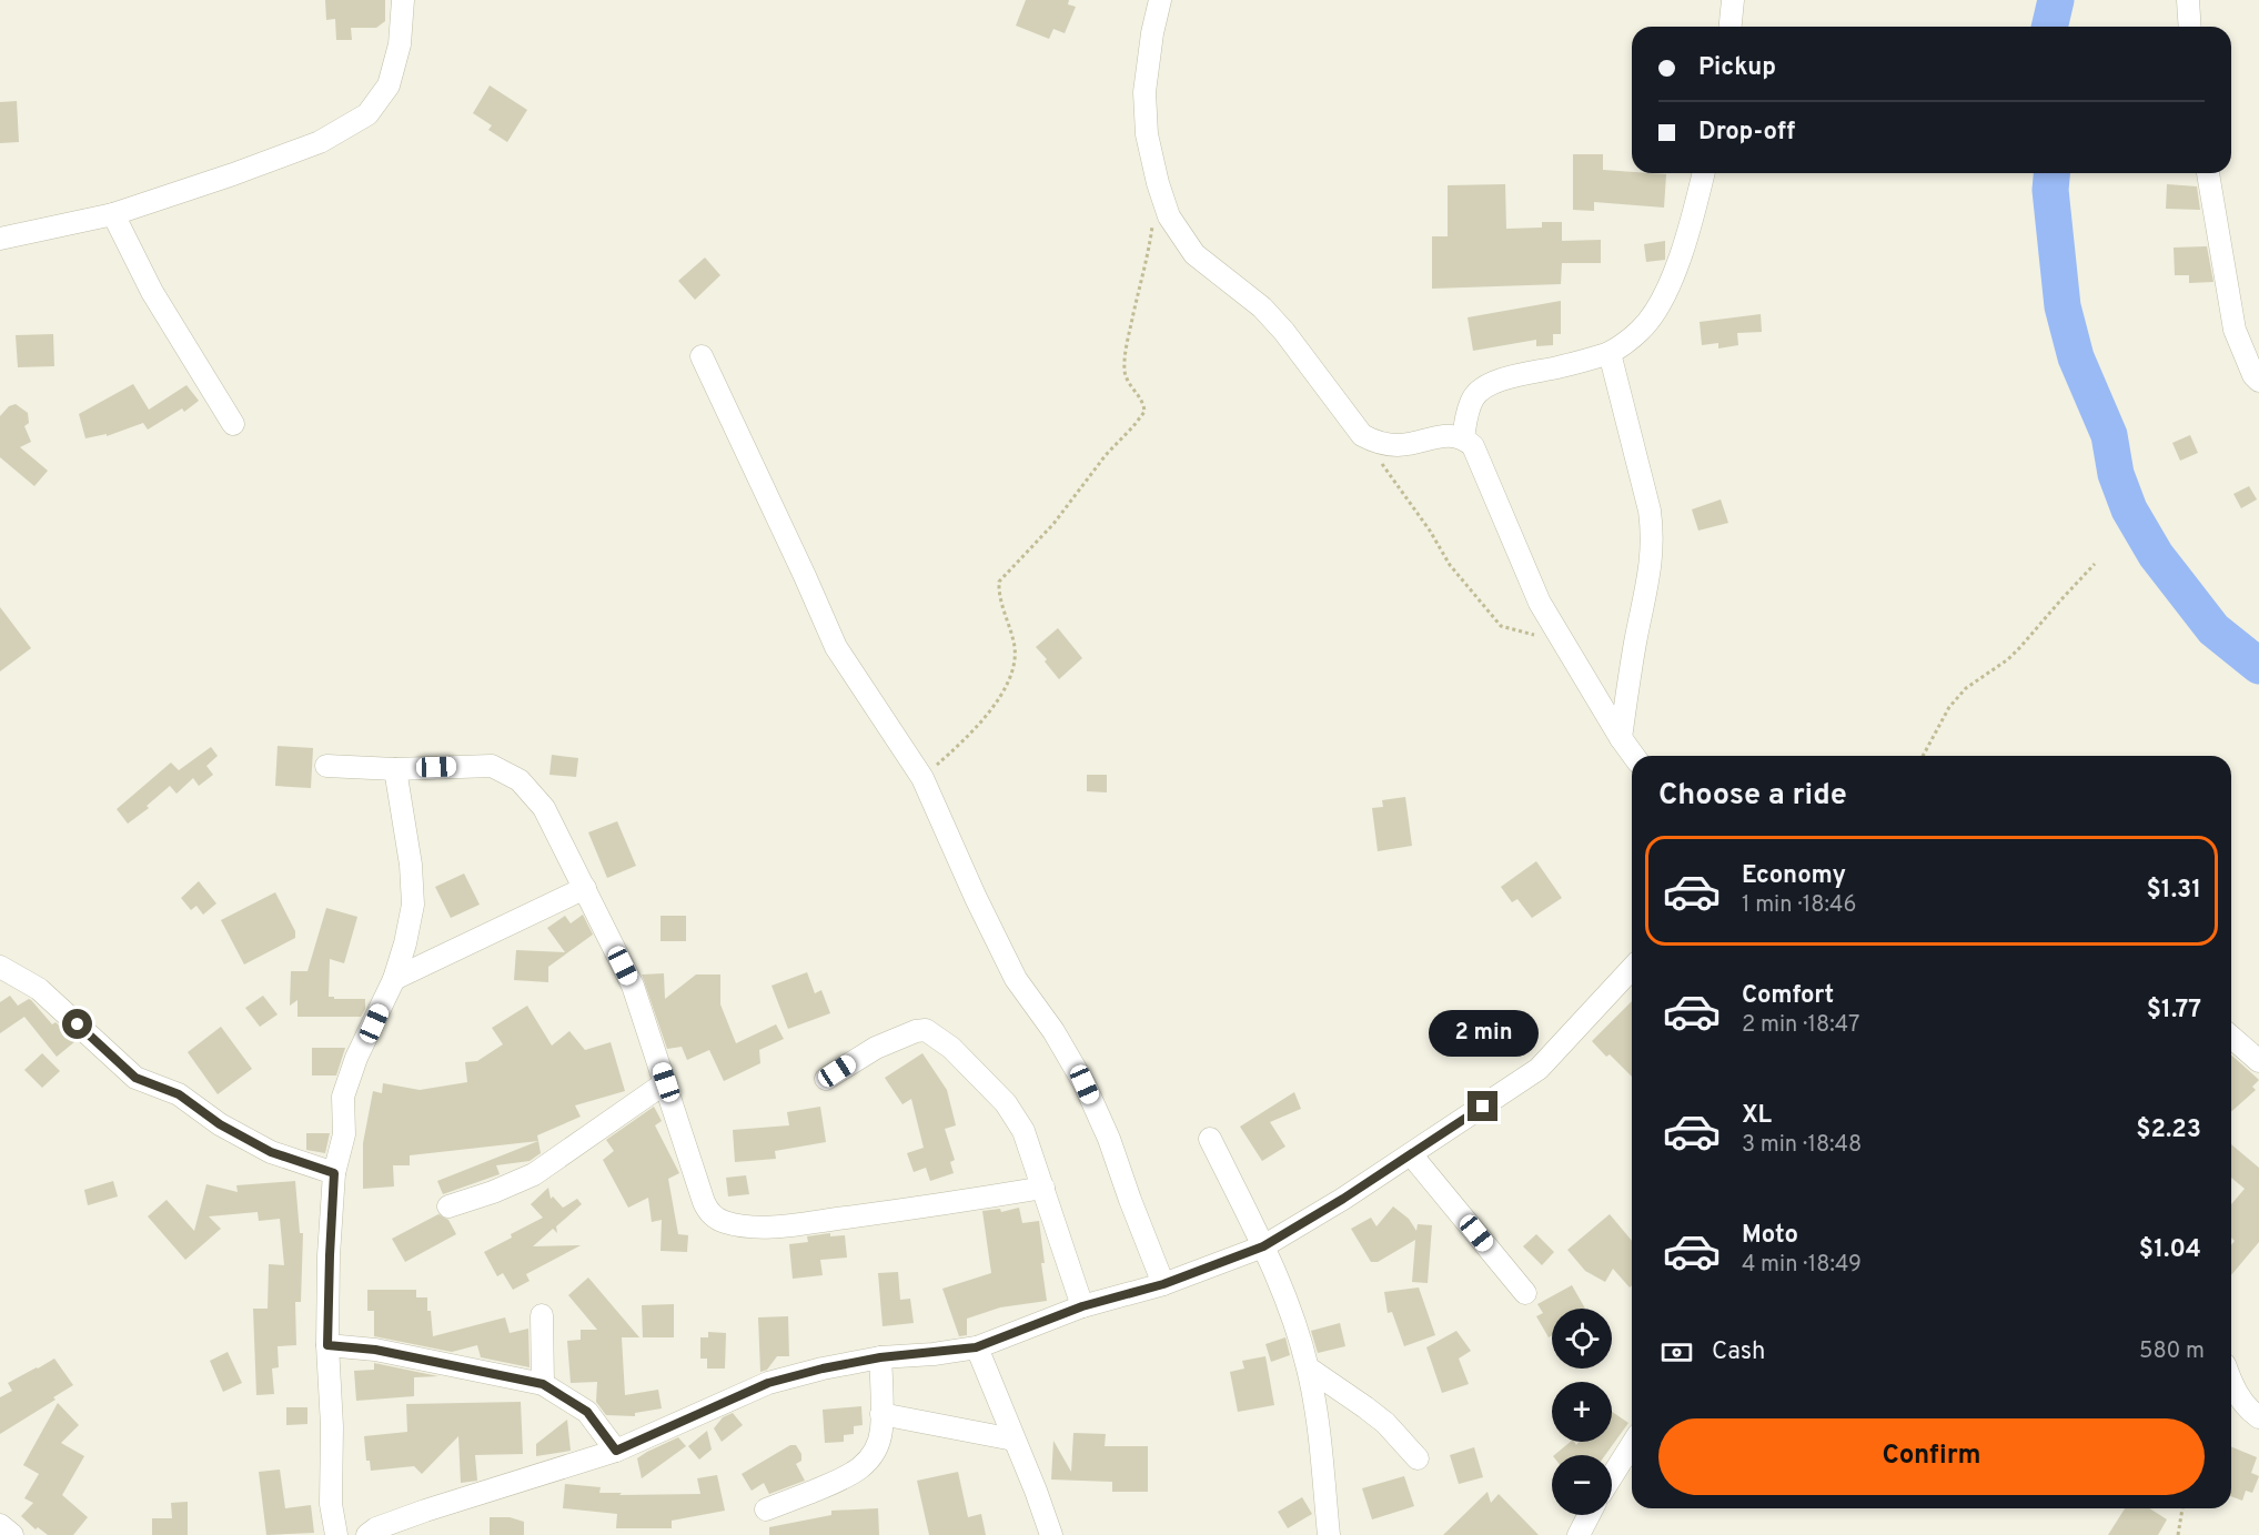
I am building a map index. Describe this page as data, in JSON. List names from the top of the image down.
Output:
{
  "page": {
    "banner": ["Pickup", "Drop-off"],
    "heading": "Choose a ride",
    "list": [
      {
        "name": "Economy",
        "note": "1 min · 18:46",
        "value": "$1.31"
      },
      {
        "name": "Comfort",
        "note": "2 min · 18:47",
        "value": "$1.77"
      },
      {
        "name": "XL",
        "note": "3 min · 18:48",
        "value": "$2.23"
      },
      {
        "name": "Moto",
        "note": "4 min · 18:49",
        "value": "$1.04"
      }
    ],
    "bubble": "2 min",
    "map_buttons": ["+", "−"],
    "pay": ["Cash", "580 m"],
    "buttons": "Confirm"
  }
}
